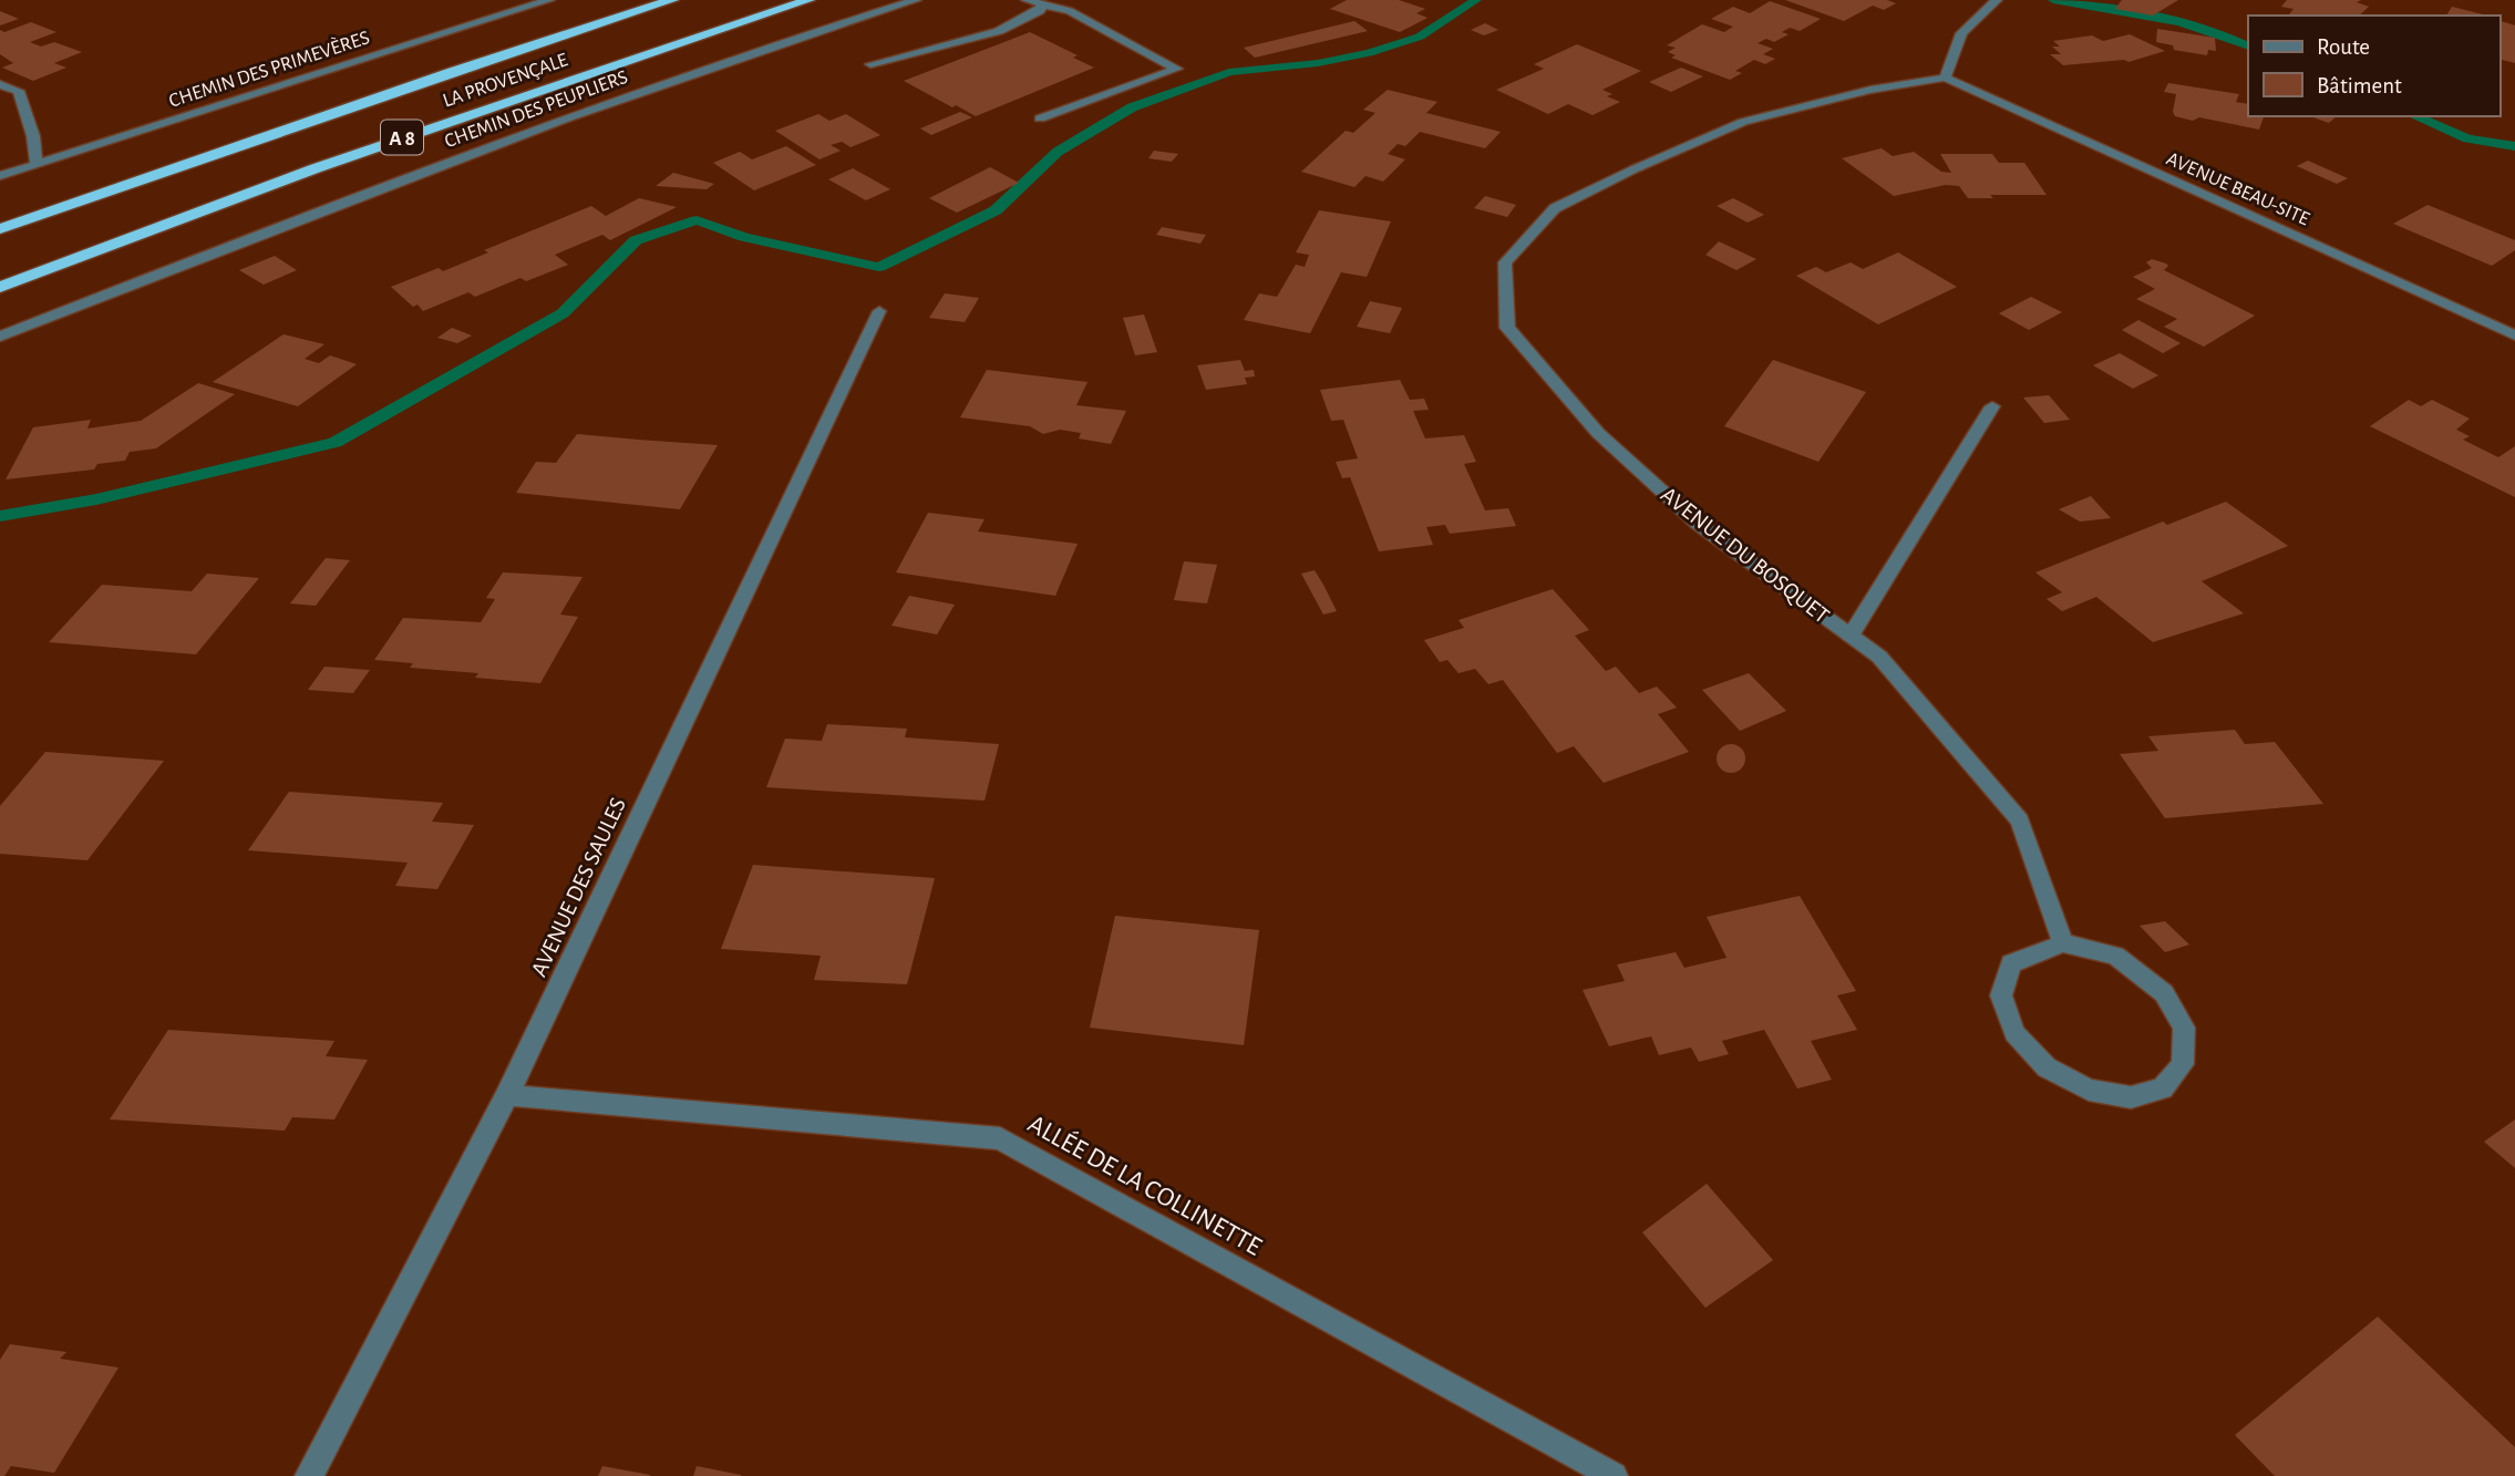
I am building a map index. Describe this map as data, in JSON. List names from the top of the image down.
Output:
{
  "streets": {
    "highway": ["LA PROVENÇALE", "A 8"],
    "street": [
      "CHEMIN DES PRIMEVÈRES",
      "CHEMIN DES PEUPLIERS",
      "AVENUE BEAU-SITE",
      "AVENUE DU BOSQUET",
      "AVENUE DES SAULES",
      "ALLÉE DE LA COLLINETTE"
    ]
  },
  "crossings": [
    ["AVENUE BEAU-SITE", "AVENUE DU BOSQUET"],
    ["AVENUE DES SAULES", "ALLÉE DE LA COLLINETTE"]
  ],
  "legend": ["Route", "Bâtiment"]
}
